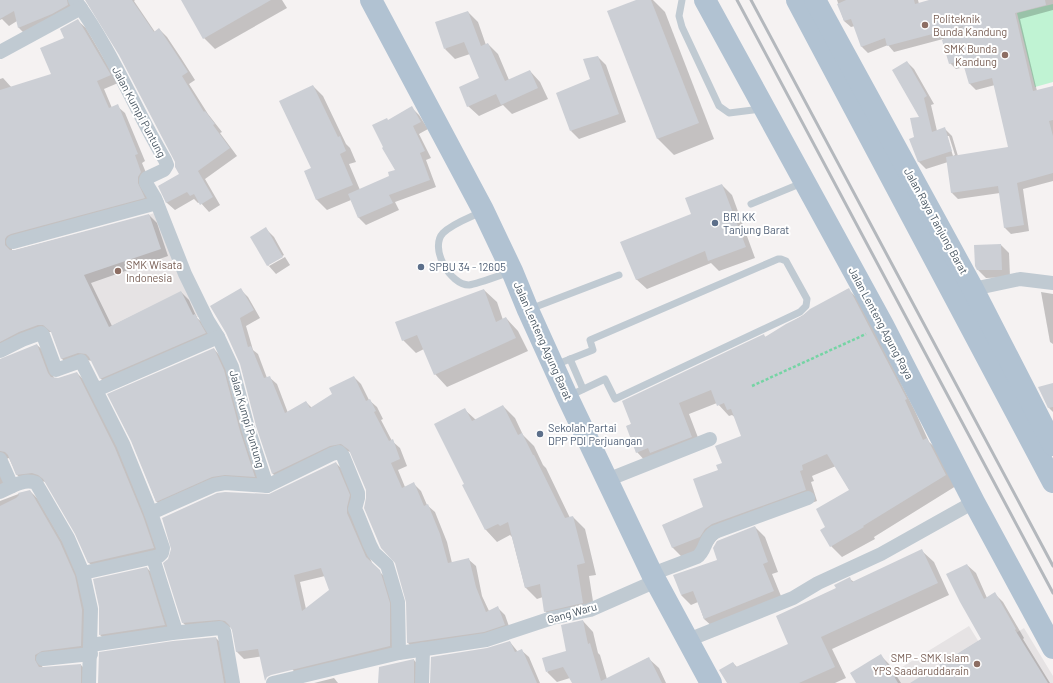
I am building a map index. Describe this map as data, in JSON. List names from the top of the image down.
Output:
{
  "streets": {
    "main road": ["Jalan Raya Tanjung Barat", "Jalan Lenteng Agung Raya", "Jalan Lenteng Agung Barat"],
    "street": ["Jalan Kumpi Puntung", "Gang Waru"]
  },
  "crossings": [
    ["Jalan Lenteng Agung Barat", "Gang Waru"]
  ],
  "places": [
    "Politeknik Bunda Kandung",
    "SMK Bunda Kandung",
    "BRI KK Tanjung Barat",
    "SPBU 34 - 12605",
    "SMK Wisata Indonesia",
    "Sekolah Partai DPP PDI Perjuangan",
    "SMP - SMK Islam YPS Saadaruddarain"
  ]
}
